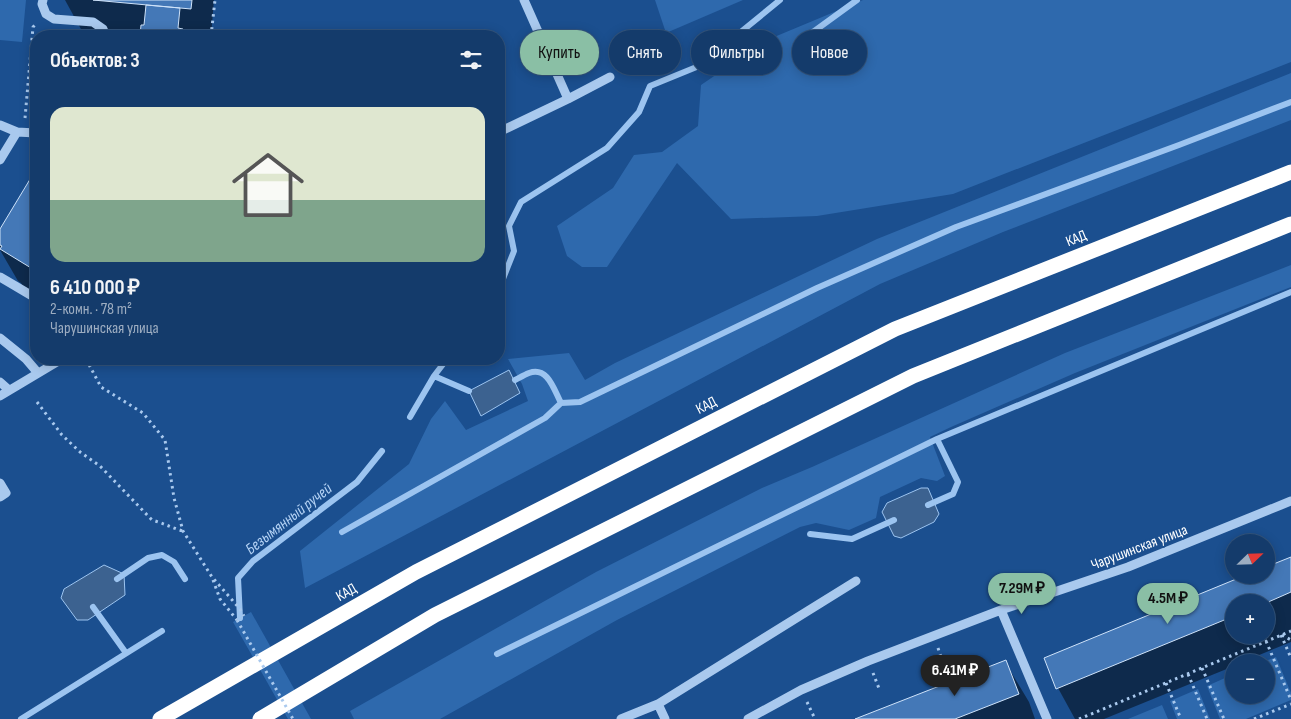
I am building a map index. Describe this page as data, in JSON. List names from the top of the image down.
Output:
{
  "streets": {
    "highway": ["КАД"],
    "street": ["Чарушинская улица"]
  },
  "water": ["Безымянный ручей"],
  "north": "top right",
  "page": {
    "chip": [
      "Купить",
      "Снять",
      "Фильтры",
      "Новое"
    ],
    "heading": "Объектов: 3",
    "list": [
      {
        "name": "6 410 000 ₽",
        "note": "2-комн. · 78 m² · Чарушинская улица"
      }
    ],
    "map_buttons": ["+", "−"],
    "price": ["7.29M ₽", "4.5M ₽", "6.41M ₽"]
  }
}
